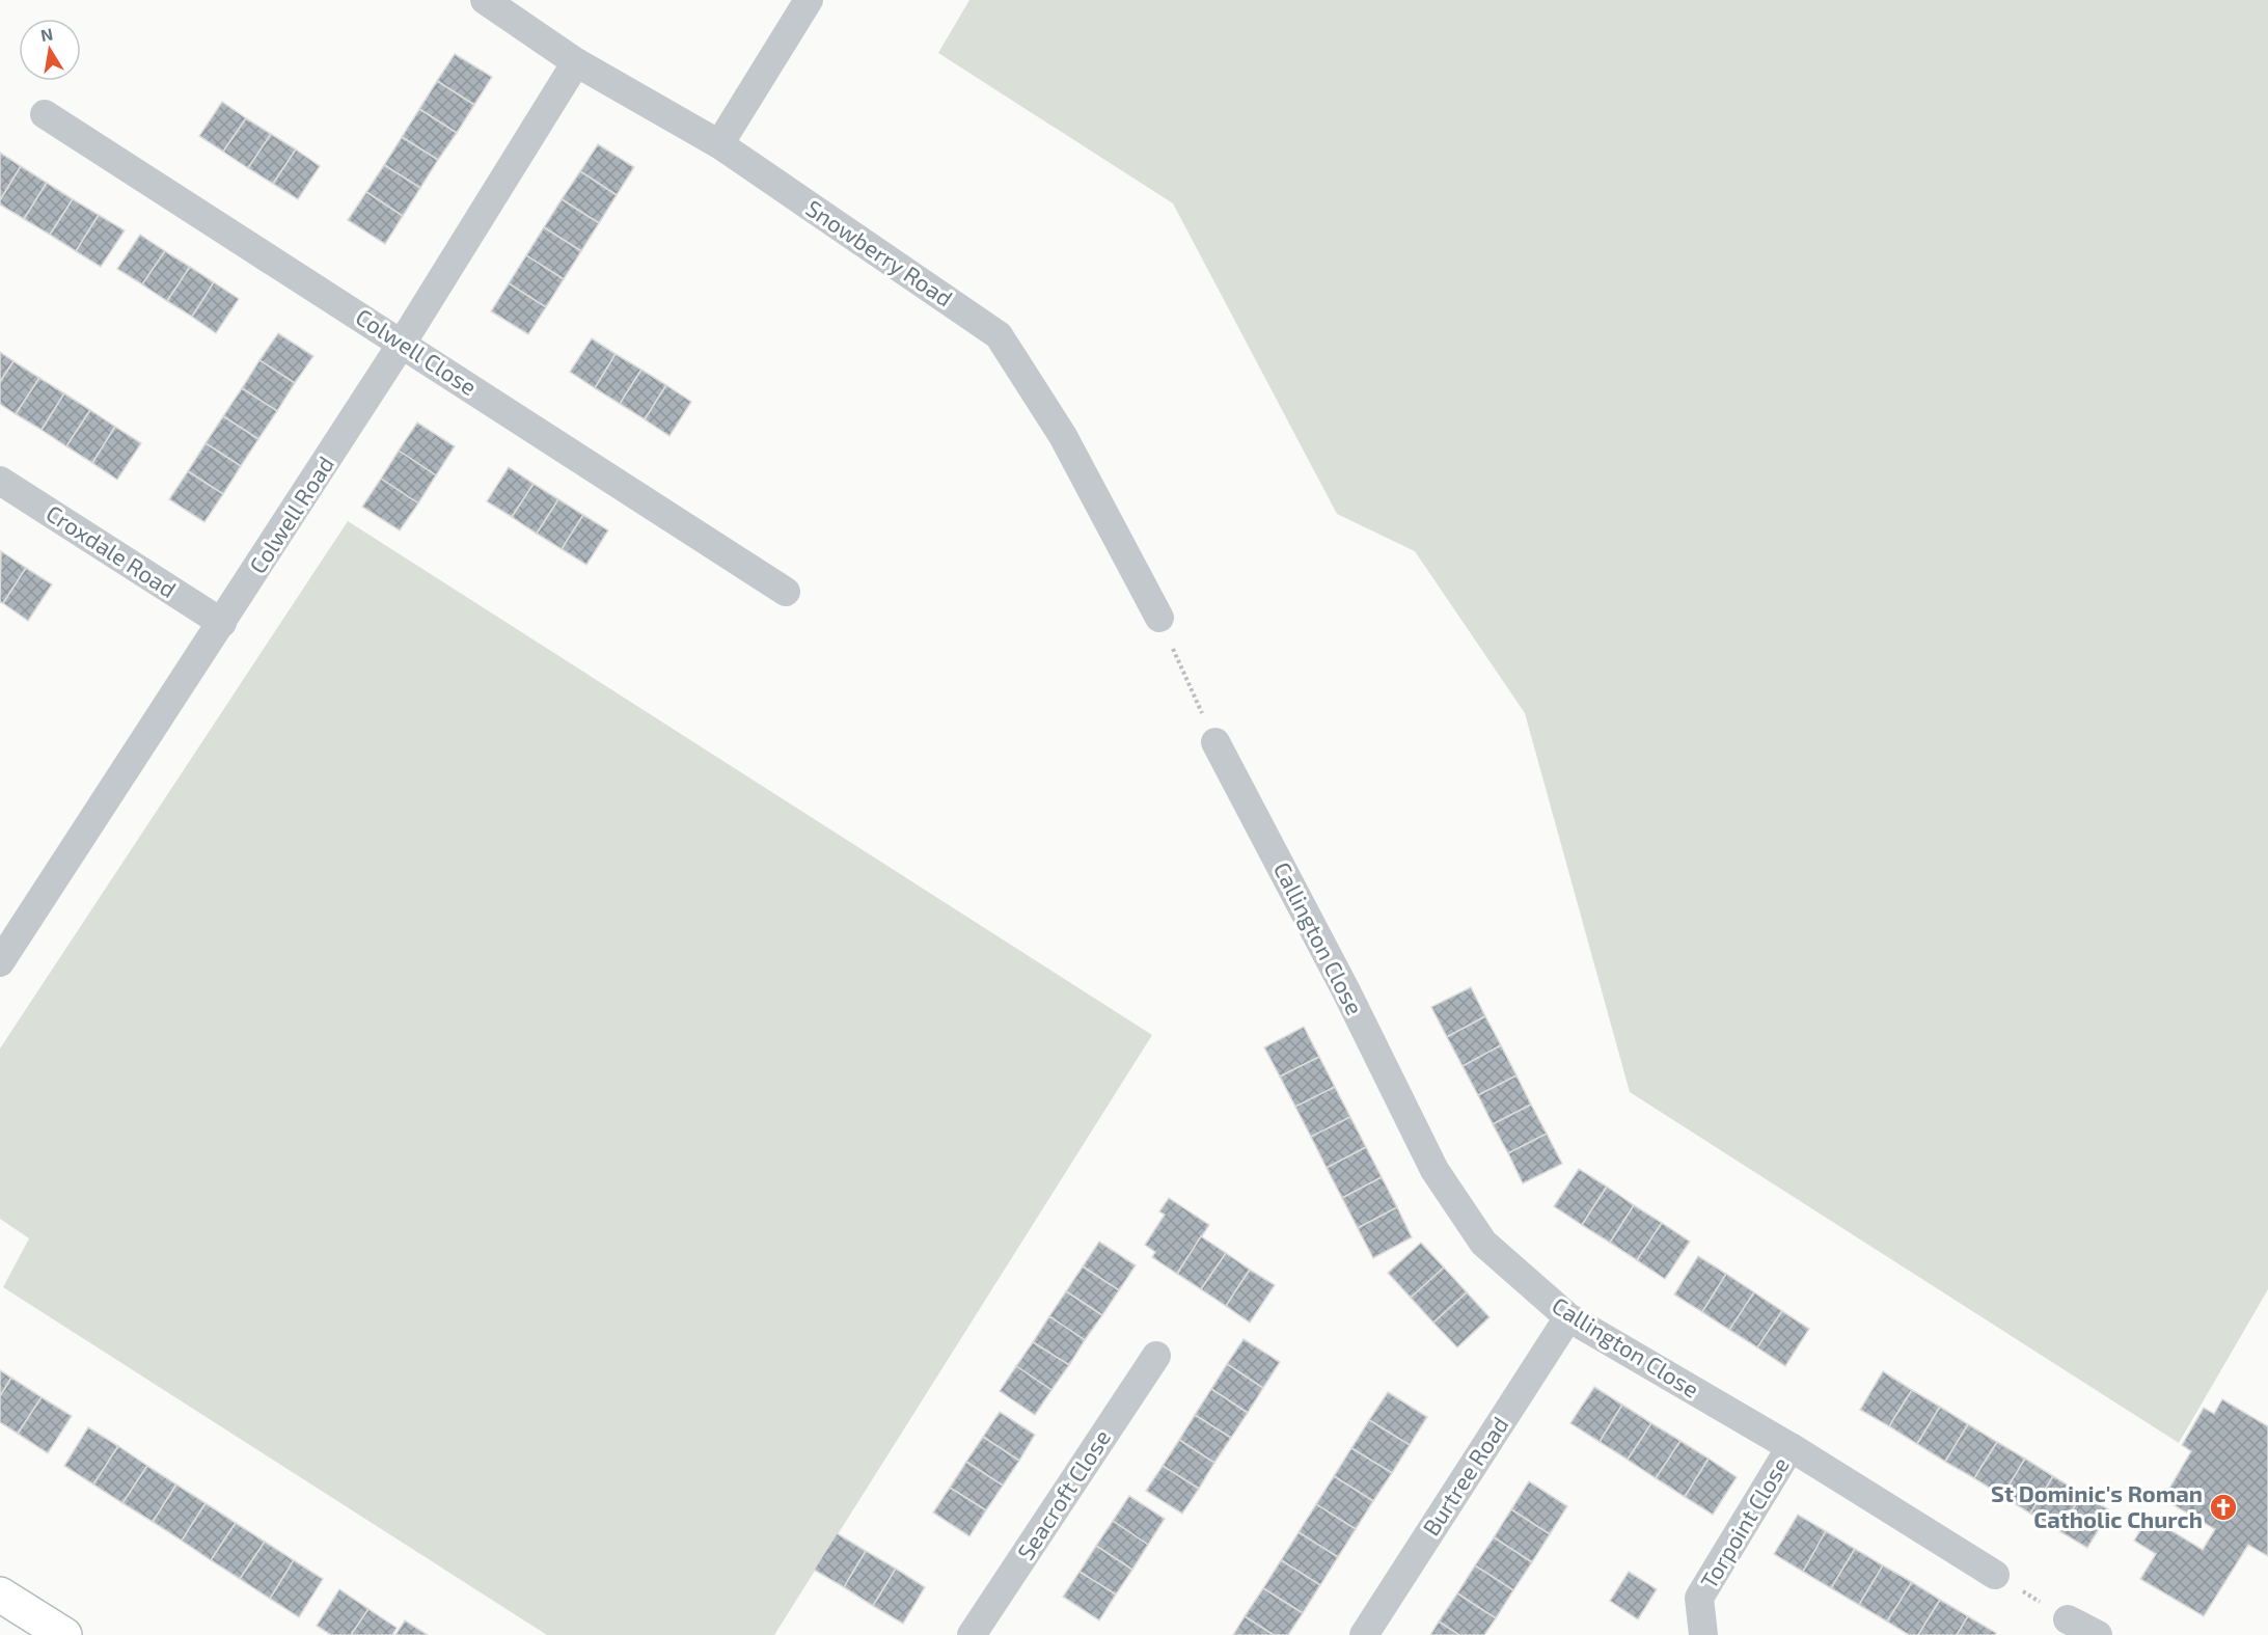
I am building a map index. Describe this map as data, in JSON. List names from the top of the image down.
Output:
{
  "streets": {
    "street": [
      "Snowberry Road",
      "Colwell Close",
      "Colwell Road",
      "Croxdale Road",
      "Callington Close",
      "Burtree Road",
      "Seacroft Close",
      "Torpoint Close"
    ]
  },
  "crossings": [
    ["Snowberry Road", "Colwell Road"],
    ["Colwell Close", "Colwell Road"],
    ["Colwell Road", "Croxdale Road"],
    ["Callington Close", "Burtree Road"],
    ["Callington Close", "Torpoint Close"]
  ],
  "places": {
    "church": ["St Dominic's Roman Catholic Church"]
  },
  "north": "top"
}
